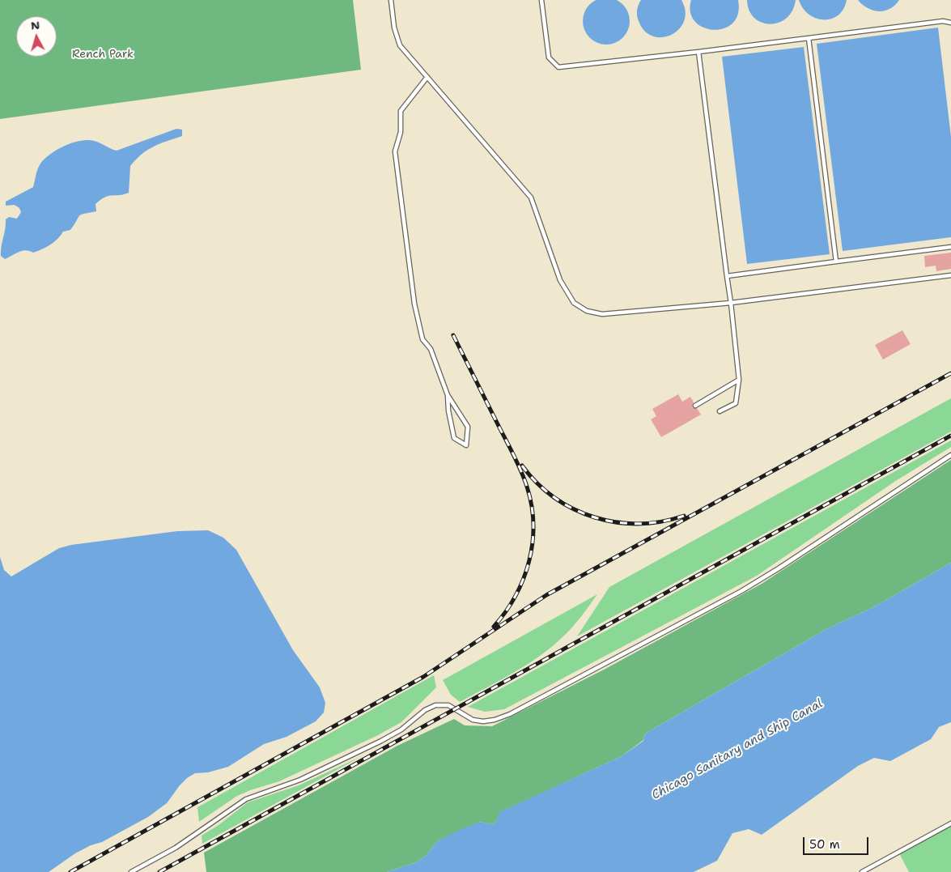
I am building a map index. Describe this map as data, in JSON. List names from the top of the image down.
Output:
{
  "water": ["Chicago Sanitary and Ship Canal"],
  "parks": ["Rench Park"],
  "scale_bar": "50 m",
  "north": "top"
}
